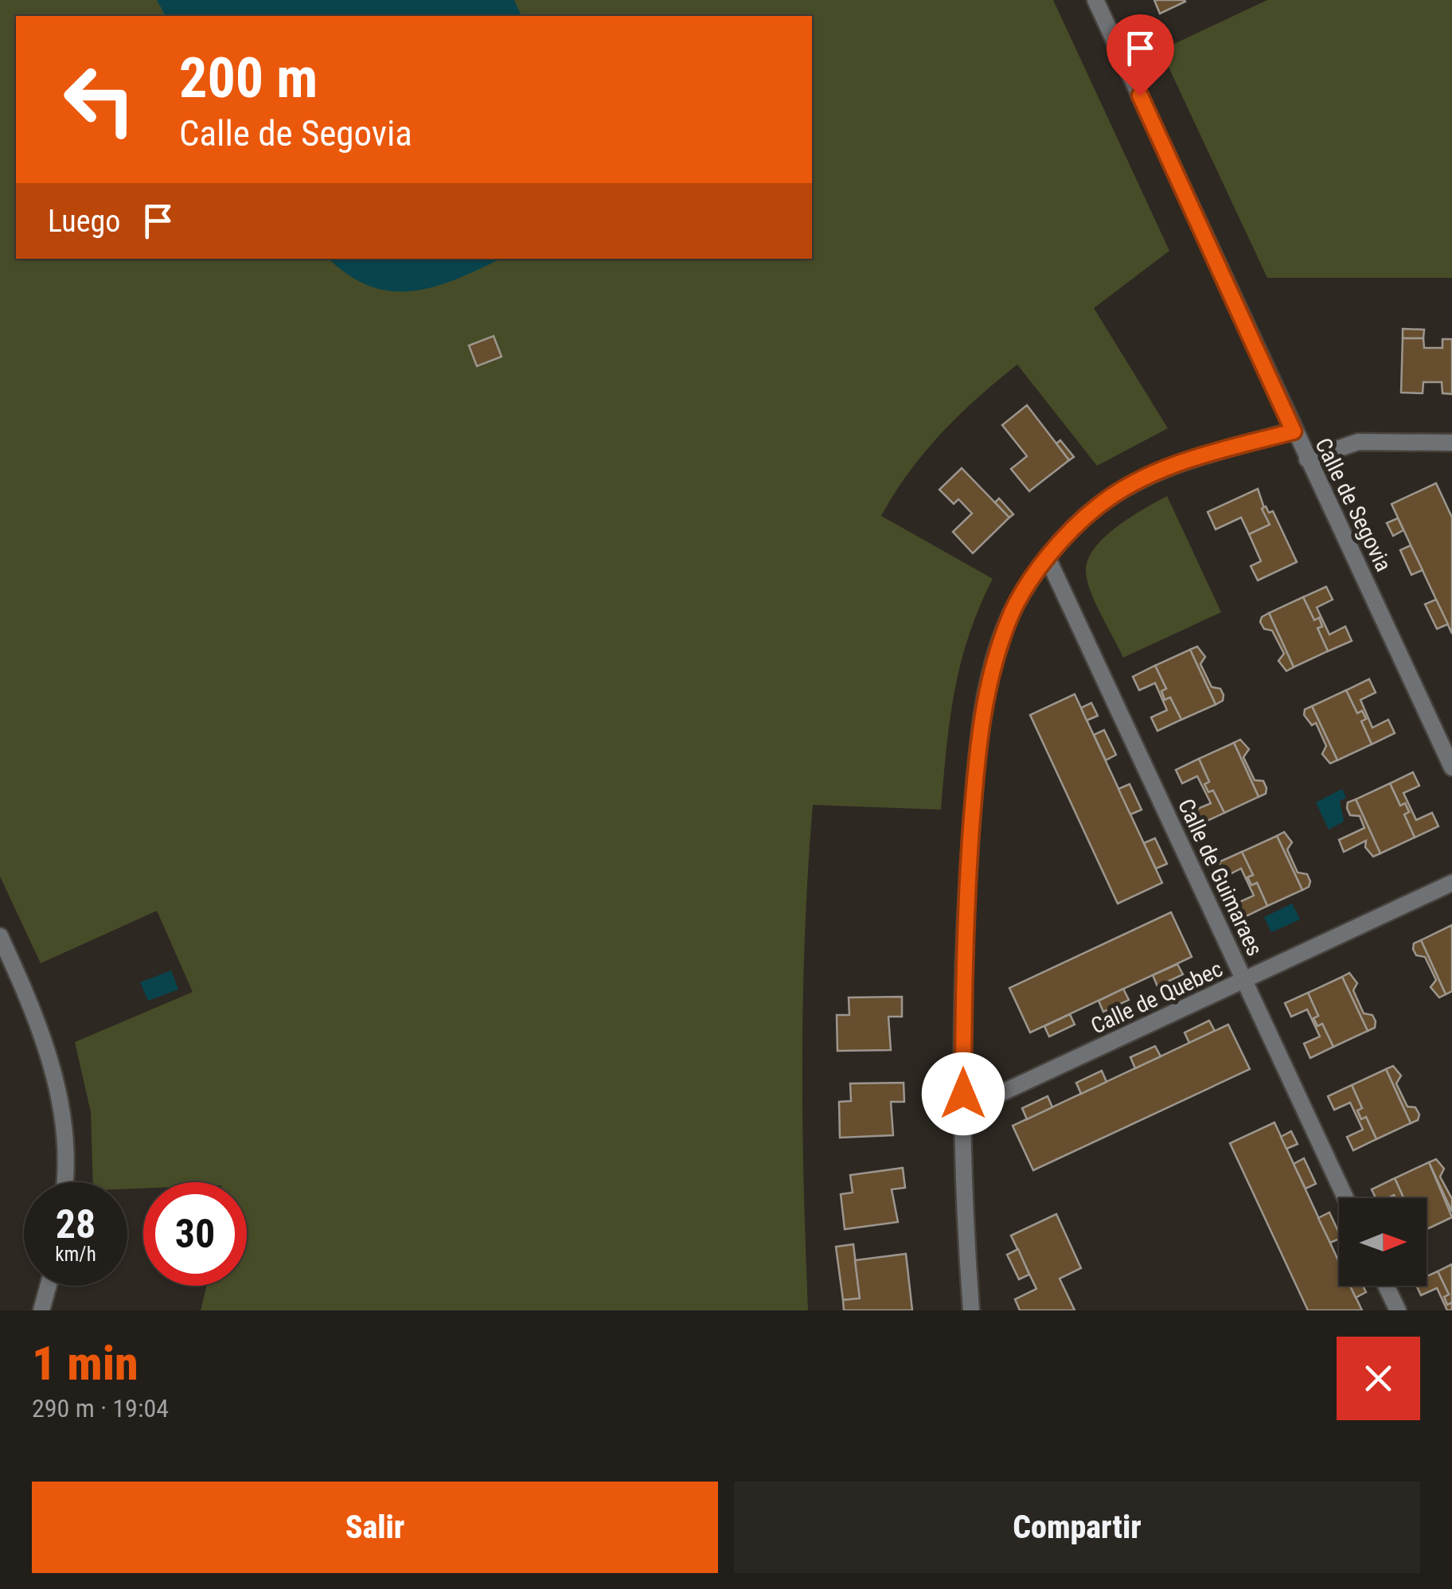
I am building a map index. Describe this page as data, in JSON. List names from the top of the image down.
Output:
{
  "streets": {
    "street": ["Calle de Segovia", "Calle de Guimaraes", "Calle de Quebec"]
  },
  "crossings": [
    ["Calle de Guimaraes", "Calle de Quebec"]
  ],
  "north": "right",
  "page": {
    "turn": ["200 m", "Calle de Segovia"],
    "then": "Luego",
    "speed": "28 km/h",
    "limit": "30",
    "heading": ["1 min", "290 m · 19:04"],
    "buttons": ["Salir", "Compartir"]
  }
}
